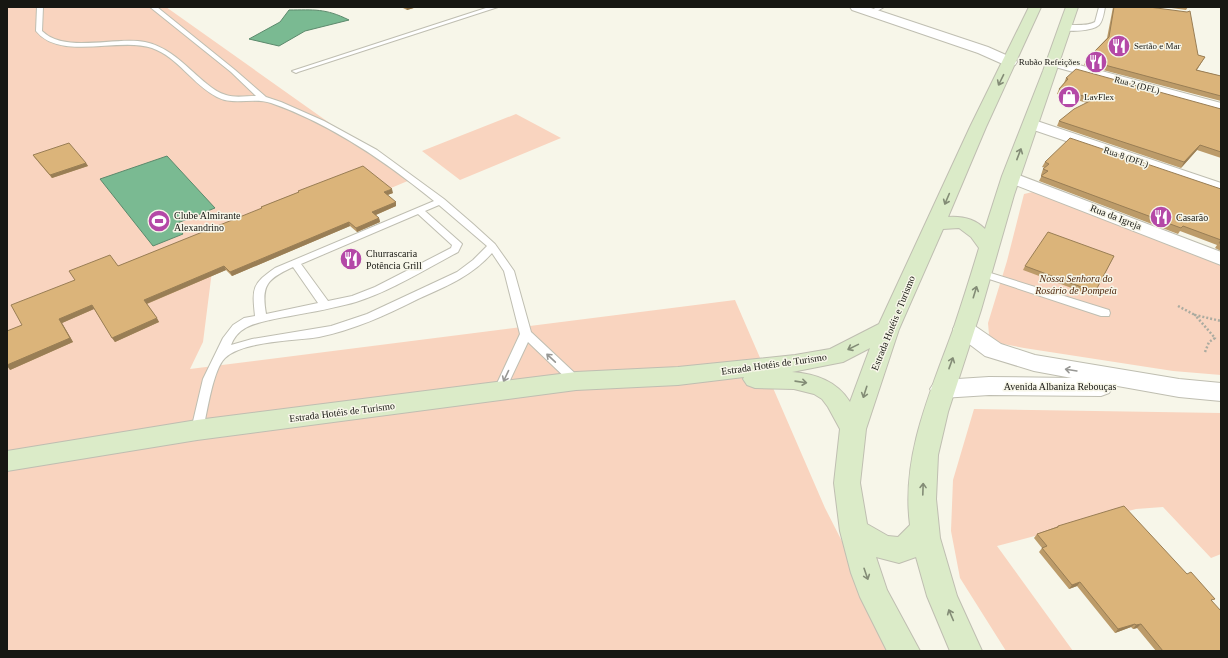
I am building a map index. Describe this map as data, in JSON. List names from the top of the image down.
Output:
{
  "streets": {
    "main road": ["Estrada Hotéis e Turismo", "Estrada Hotéis de Turismo"],
    "street": [
      "Rua 2 (DFL)",
      "Rua 8 (DFL)",
      "Rua da Igreja",
      "Avenida Albaniza Rebouças"
    ]
  },
  "crossings": [
    ["Rua 2 (DFL)", "Estrada Hotéis e Turismo"],
    ["Rua 8 (DFL)", "Estrada Hotéis e Turismo"],
    ["Rua da Igreja", "Estrada Hotéis e Turismo"],
    ["Estrada Hotéis e Turismo", "Estrada Hotéis de Turismo"],
    ["Estrada Hotéis e Turismo", "Avenida Albaniza Rebouças"]
  ],
  "parks": ["Nossa Senhora do Rosário de Pompeía"],
  "places": {
    "restaurant": [
      "Sertão e Mar",
      "Rubão Refeições",
      "Casarão",
      "Churrascaria Potência Grill"
    ],
    "shop": ["LavFlex"],
    "sports": ["Clube Almirante Alexandrino"]
  }
}
